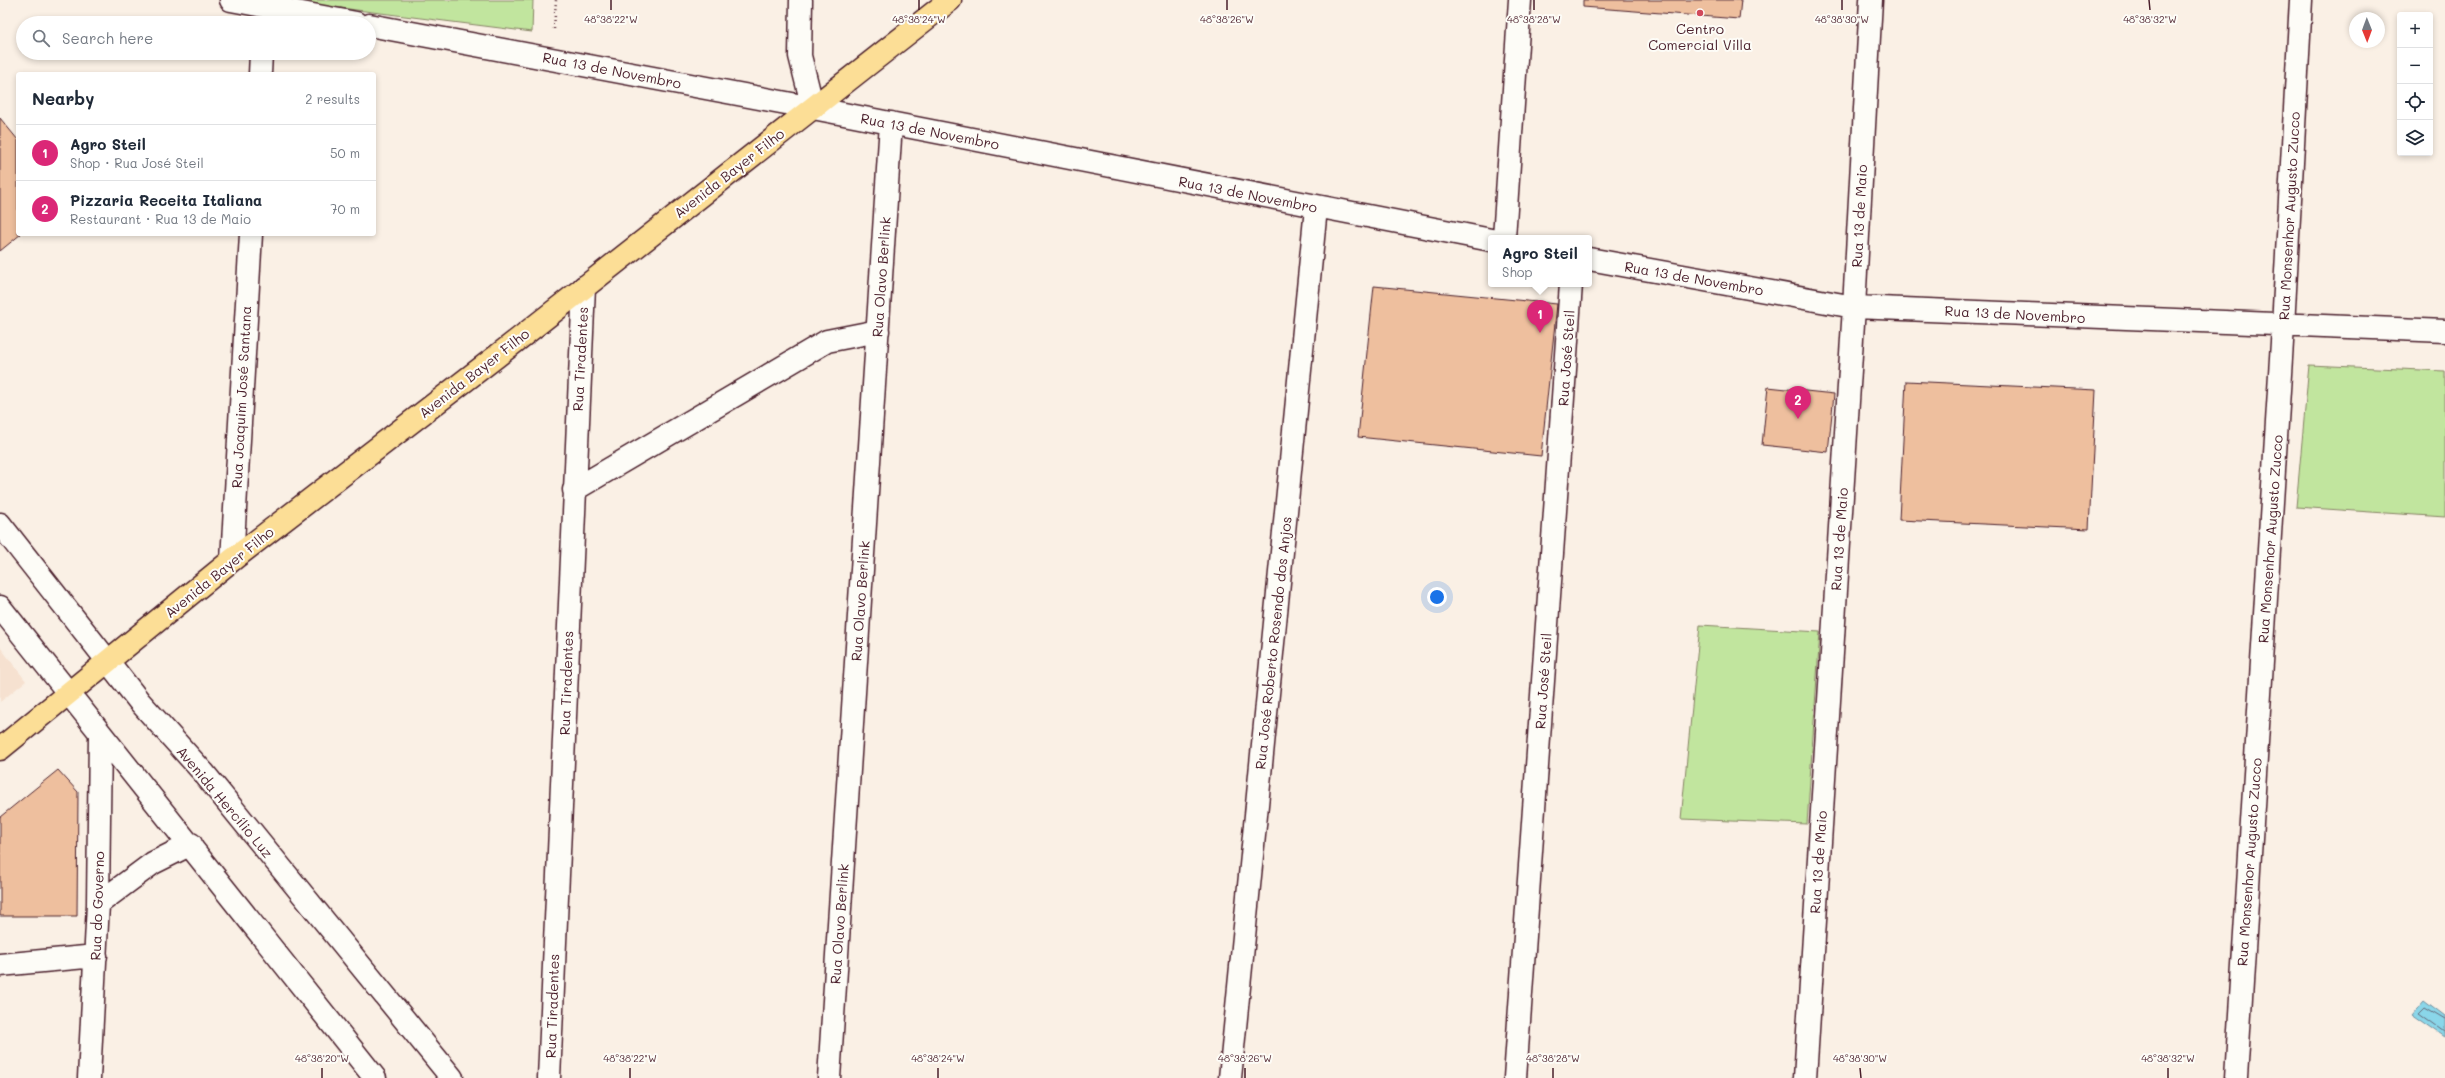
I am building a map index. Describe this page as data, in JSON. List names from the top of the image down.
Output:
{
  "streets": {
    "main road": ["Avenida Bayer Filho"],
    "street": [
      "Rua 13 de Novembro",
      "Rua 13 de Maio",
      "Rua Monsenhor Augusto Zucco",
      "Rua Olavo Berlink",
      "Rua José Steil",
      "Rua Tiradentes",
      "Rua Joaquim José Santana",
      "Rua José Roberto Rosendo dos Anjos",
      "Avenida Hercílio Luz",
      "Rua do Governo"
    ]
  },
  "crossings": [
    ["Rua 13 de Novembro", "Avenida Bayer Filho"],
    ["Rua 13 de Novembro", "Rua 13 de Maio"],
    ["Rua 13 de Novembro", "Rua Monsenhor Augusto Zucco"],
    ["Rua 13 de Novembro", "Rua Olavo Berlink"],
    ["Rua 13 de Novembro", "Rua José Roberto Rosendo dos Anjos"],
    ["Avenida Bayer Filho", "Rua Tiradentes"],
    ["Avenida Bayer Filho", "Rua Joaquim José Santana"],
    ["Avenida Bayer Filho", "Avenida Hercílio Luz"]
  ],
  "places": ["Centro Comercial Villa"],
  "north": "bottom",
  "page": {
    "map_buttons": ["+", "−"],
    "search": "Search here",
    "heading": ["Nearby", "2 results"],
    "list": [
      {
        "mark": "1",
        "name": "Agro Steil",
        "note": "Shop · Rua José Steil",
        "value": "50 m"
      },
      {
        "mark": "2",
        "name": "Pizzaria Receita Italiana",
        "note": "Restaurant · Rua 13 de Maio",
        "value": "70 m"
      }
    ],
    "popup": ["Agro Steil", "Shop"],
    "pins": ["1", "2"]
  },
  "coordinates": [
    "48°38'22\"W",
    "48°38'24\"W",
    "48°38'26\"W",
    "48°38'28\"W",
    "48°38'30\"W",
    "48°38'32\"W",
    "48°38'20\"W"
  ]
}
